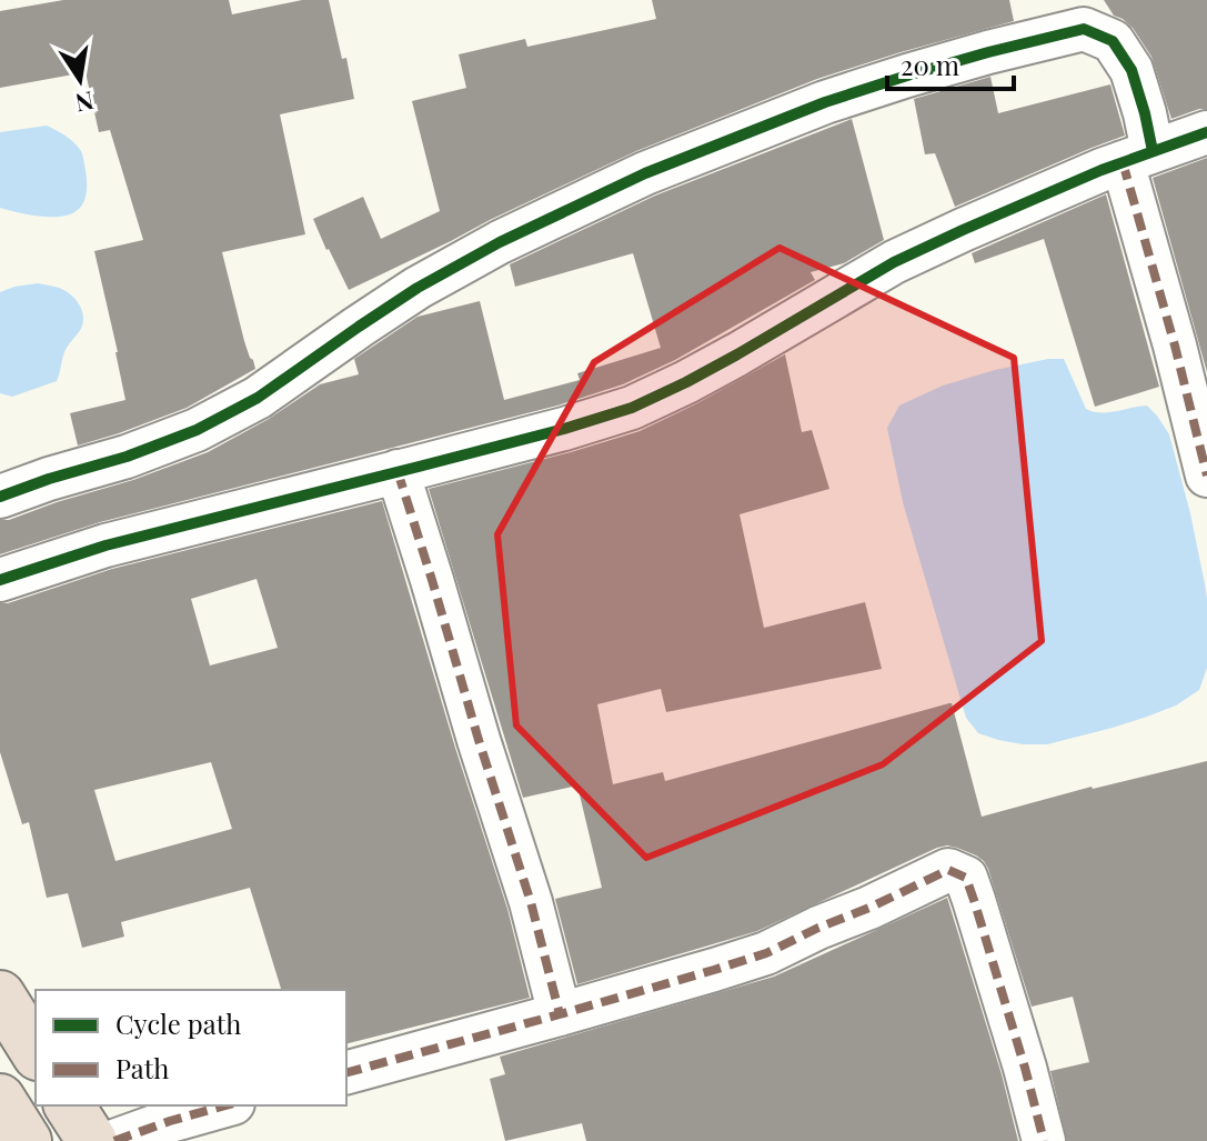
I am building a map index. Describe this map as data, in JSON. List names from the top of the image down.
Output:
{
  "legend": ["Cycle path", "Path"],
  "scale_bar": "20 m",
  "north": "bottom"
}
